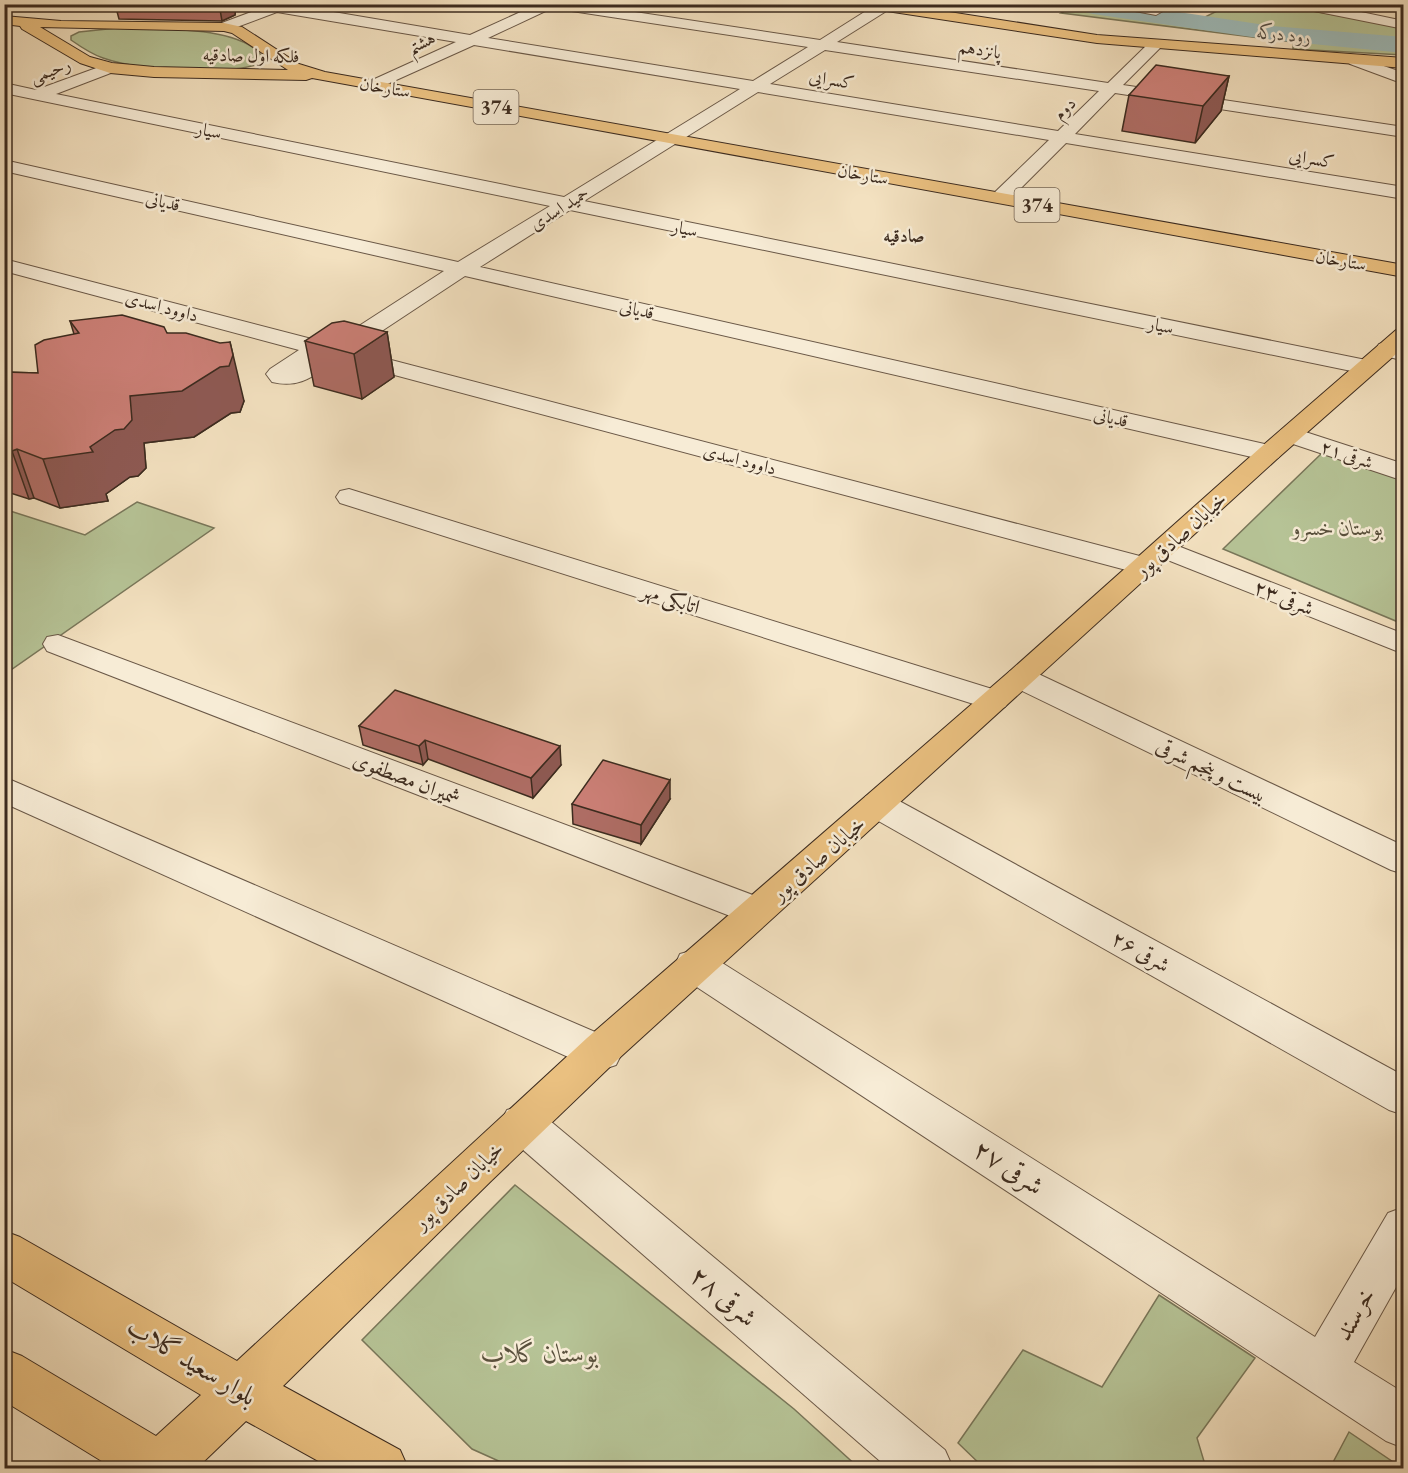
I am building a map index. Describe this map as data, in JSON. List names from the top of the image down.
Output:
{
  "streets": {
    "main road": [
      "فلکه اول صادقیه",
      "ستارخان",
      "374",
      "خیابان صادق پور",
      "بلوار سعید گلاب"
    ],
    "street": [
      "هشتم",
      "پانزدهم",
      "رحیمی",
      "کسرایی",
      "دوم",
      "سیار",
      "قدیانی",
      "حمید اسدی",
      "داوود اسدی",
      "۲۱ شرقی",
      "۲۳ شرقی",
      "اتابکی مهر",
      "بیست و پنجم شرقی",
      "شمیران مصطفوی",
      "۲۶ شرقی",
      "۲۷ شرقی",
      "۲۸ شرقی",
      "خرسند"
    ]
  },
  "crossings": [
    ["هشتم", "پانزدهم"],
    ["هشتم", "کسرایی"],
    ["هشتم", "ستارخان"],
    ["پانزدهم", "دوم"],
    ["پانزدهم", "حمید اسدی"],
    ["فلکه اول صادقیه", "رحیمی"],
    ["فلکه اول صادقیه", "ستارخان"],
    ["رحیمی", "سیار"],
    ["کسرایی", "دوم"],
    ["کسرایی", "حمید اسدی"],
    ["ستارخان", "دوم"],
    ["ستارخان", "حمید اسدی"],
    ["سیار", "حمید اسدی"],
    ["سیار", "خیابان صادق پور"],
    ["قدیانی", "حمید اسدی"],
    ["قدیانی", "خیابان صادق پور"],
    ["حمید اسدی", "داوود اسدی"],
    ["داوود اسدی", "خیابان صادق پور"],
    ["داوود اسدی", "۲۳ شرقی"],
    ["۲۱ شرقی", "خیابان صادق پور"],
    ["خیابان صادق پور", "۲۳ شرقی"],
    ["خیابان صادق پور", "اتابکی مهر"],
    ["خیابان صادق پور", "بیست و پنجم شرقی"],
    ["خیابان صادق پور", "شمیران مصطفوی"],
    ["خیابان صادق پور", "۲۶ شرقی"],
    ["خیابان صادق پور", "۲۷ شرقی"],
    ["خیابان صادق پور", "۲۸ شرقی"],
    ["خیابان صادق پور", "بلوار سعید گلاب"],
    ["اتابکی مهر", "بیست و پنجم شرقی"],
    ["۲۷ شرقی", "خرسند"]
  ],
  "districts": ["صادقیه"],
  "water": ["رود درکه"],
  "parks": ["بوستان خسرو", "بوستان گلاب"]
}
